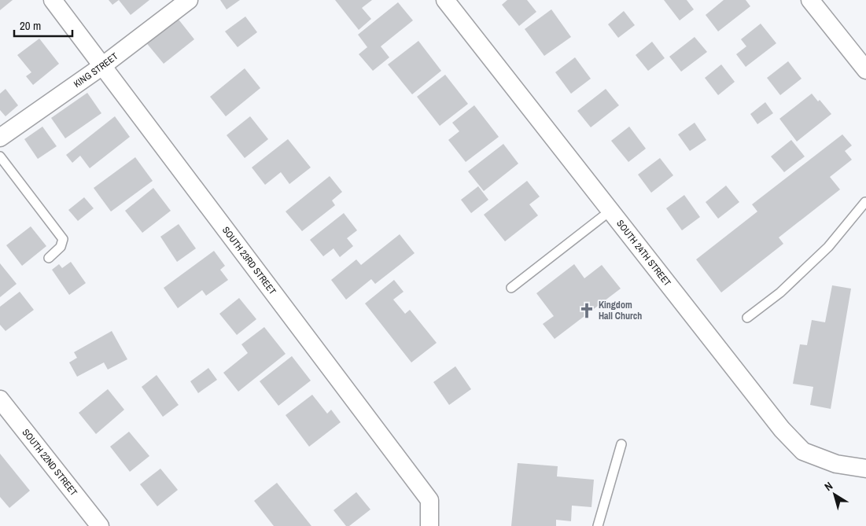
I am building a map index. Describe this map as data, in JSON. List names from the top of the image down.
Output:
{
  "streets": {
    "street": [
      "KING STREET",
      "SOUTH 24TH STREET",
      "SOUTH 23RD STREET",
      "SOUTH 22ND STREET"
    ]
  },
  "crossings": [
    ["KING STREET", "SOUTH 23RD STREET"]
  ],
  "places": {
    "church": ["Kingdom Hall Church"]
  },
  "scale_bar": "20 m",
  "north": "top left"
}
